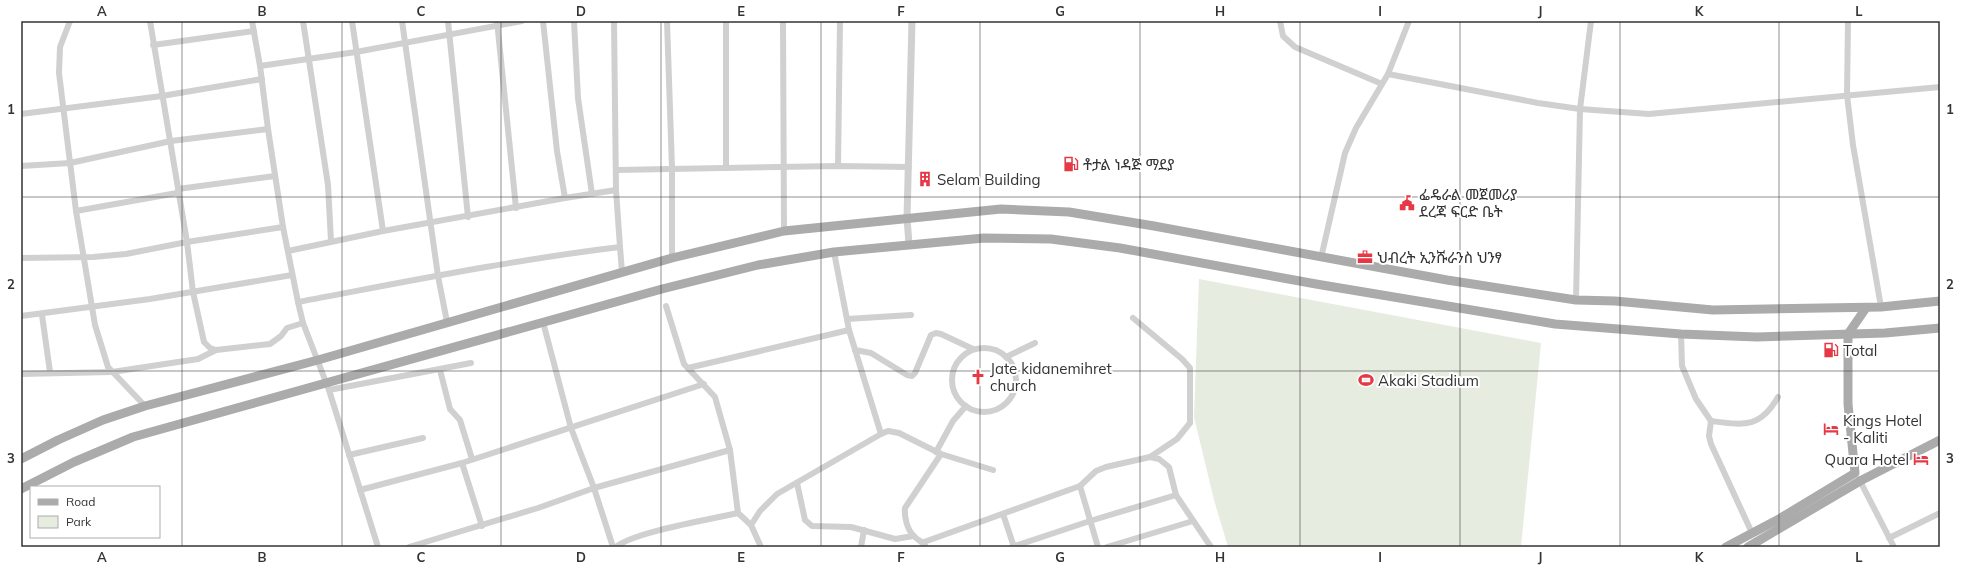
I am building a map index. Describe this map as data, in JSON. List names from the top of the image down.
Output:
{
  "places": {
    "fuel station": ["ቶታል ነዳጅ ማደያ", "Total"],
    "building": ["Selam Building"],
    "public building": ["ፌዴራል መጀመሪያ ደረጃ ፍርድ ቤት"],
    "office": ["ህብረት ኢንሹራንስ ህንፃ"],
    "church": ["Jate kidanemihret church"],
    "sports": ["Akaki Stadium"],
    "hotel": ["Kings Hotel - Kaliti", "Quara Hotel"]
  },
  "legend": ["Road", "Park"],
  "grid": {
    "columns": [
      "A",
      "B",
      "C",
      "D",
      "E",
      "F",
      "G",
      "H",
      "I",
      "J",
      "K",
      "L"
    ],
    "rows": ["1", "2", "3"]
  }
}
